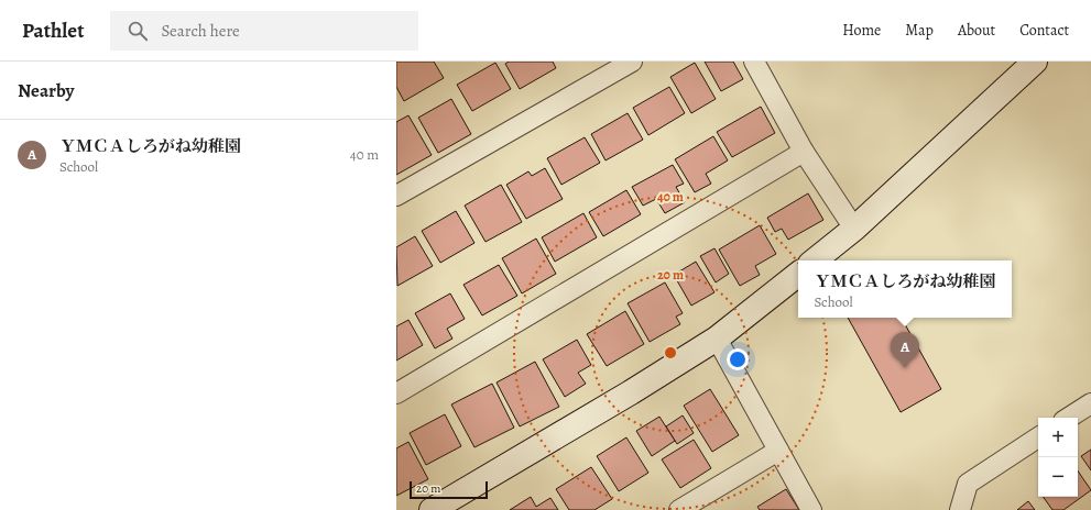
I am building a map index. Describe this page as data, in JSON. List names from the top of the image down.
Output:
{
  "scale_bar": "20 m",
  "page": {
    "header": "Pathlet",
    "search": "Search here",
    "nav": [
      "Home",
      "Map",
      "About",
      "Contact"
    ],
    "heading": "Nearby",
    "list": [
      {
        "mark": "A",
        "name": "ＹＭＣＡしろがね幼稚園",
        "note": "School",
        "value": "40 m"
      }
    ],
    "popup": ["ＹＭＣＡしろがね幼稚園", "School"],
    "pins": "A",
    "map_buttons": ["+", "−"],
    "scale": "20 m"
  },
  "rings": ["40 m", "20 m"]
}
